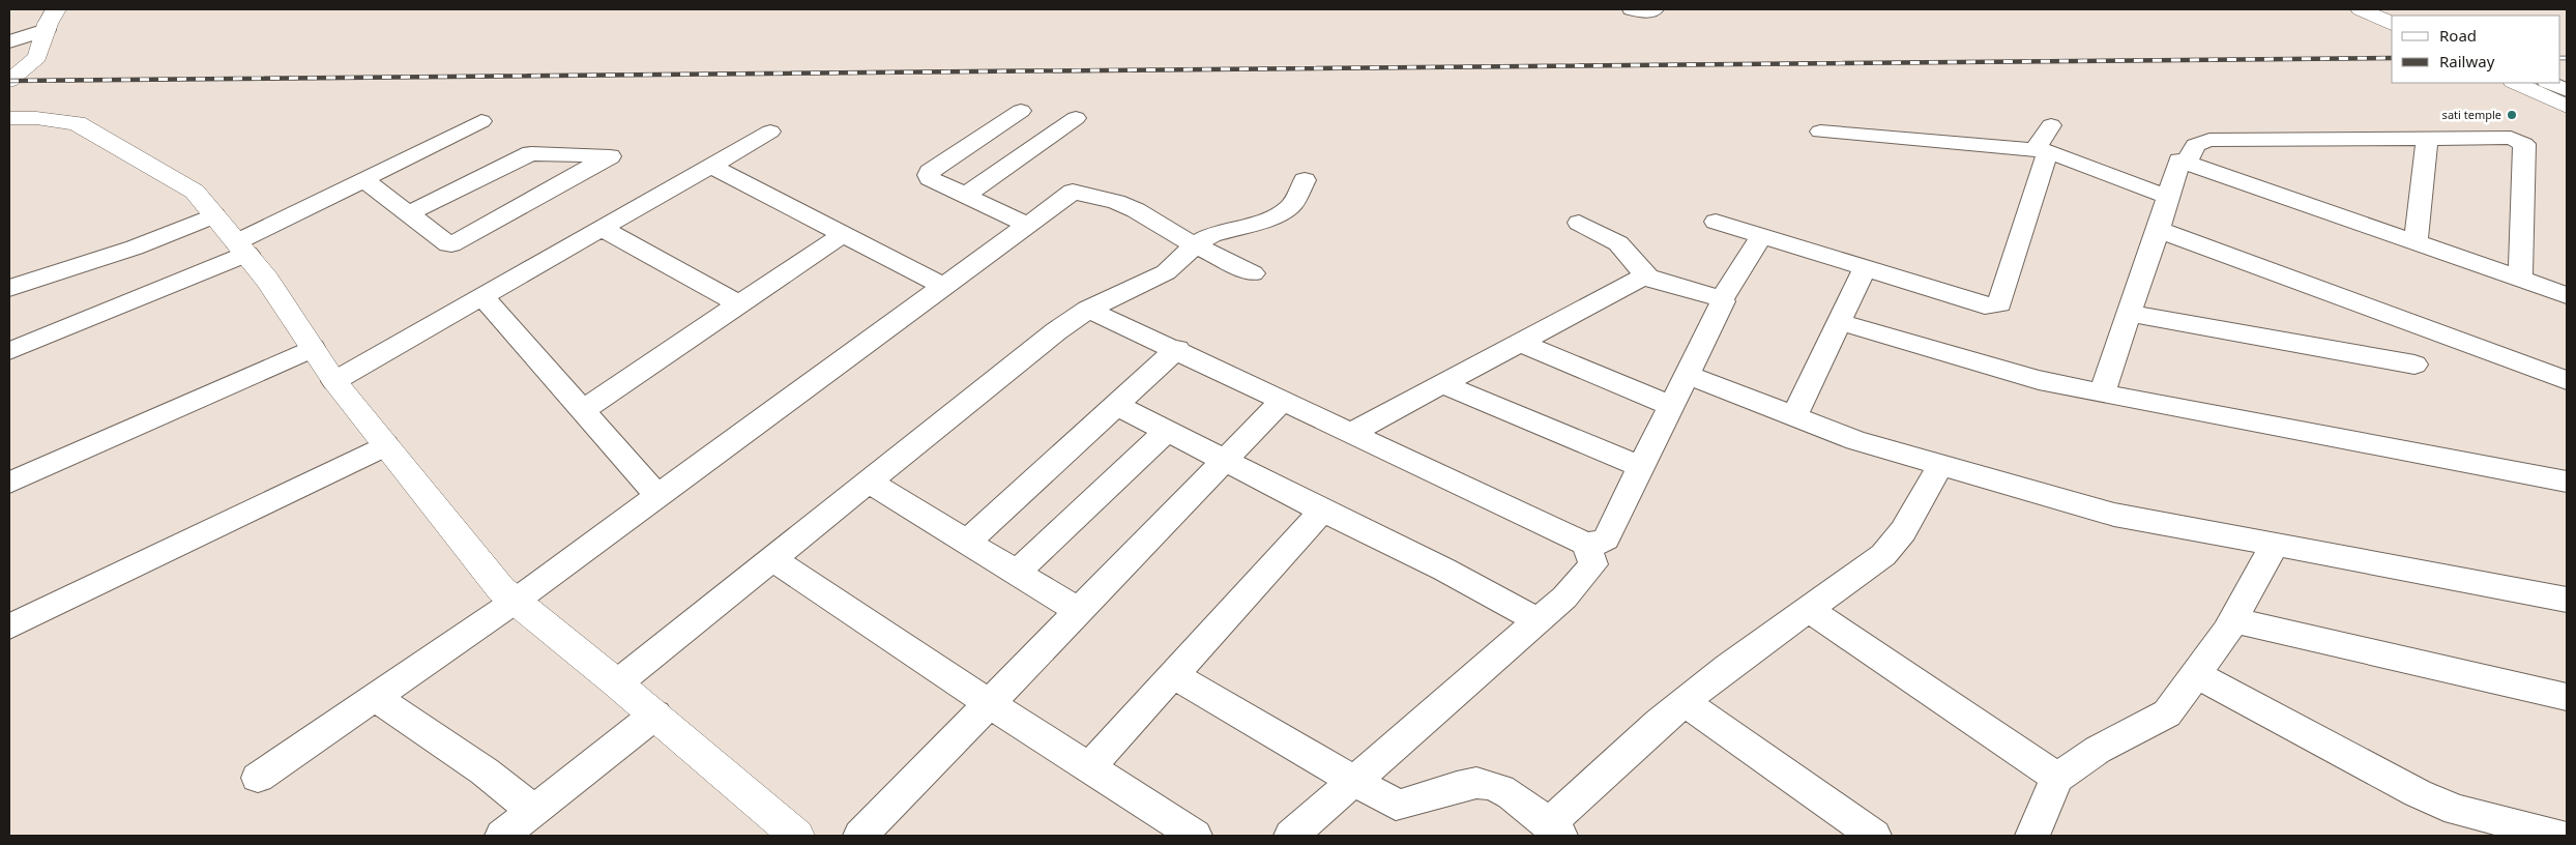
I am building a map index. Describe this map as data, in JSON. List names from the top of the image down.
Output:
{
  "places": ["sati temple"],
  "legend": ["Road", "Railway"]
}
